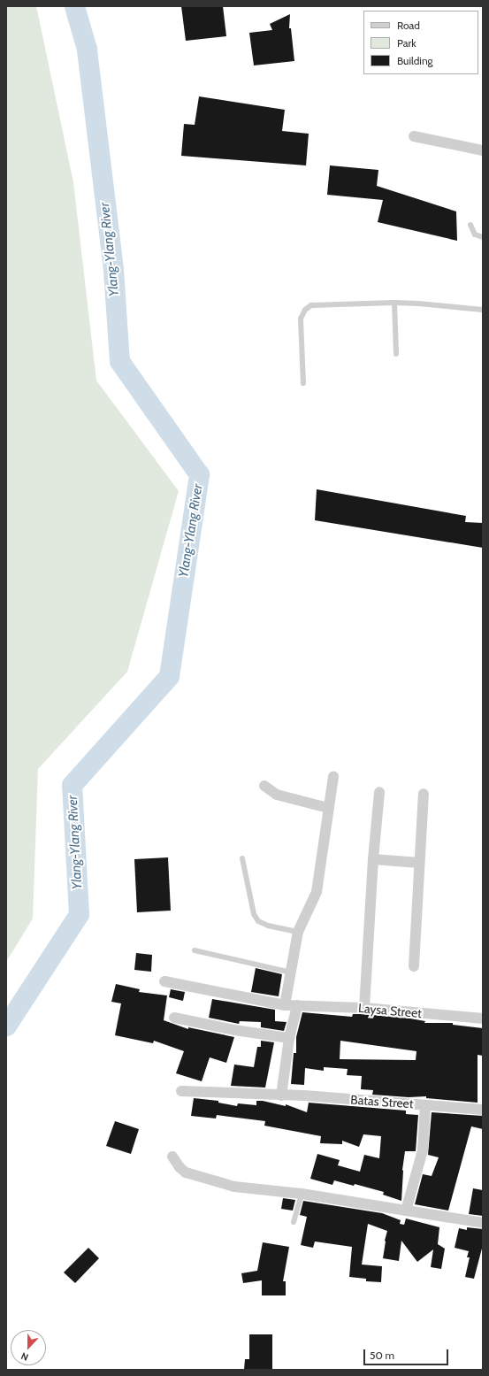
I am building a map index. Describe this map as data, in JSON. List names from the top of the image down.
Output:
{
  "streets": {
    "street": ["Laysa Street", "Batas Street"]
  },
  "water": ["Ylang-Ylang River"],
  "legend": ["Road", "Park", "Building"],
  "scale_bar": "50 m",
  "north": "bottom"
}
